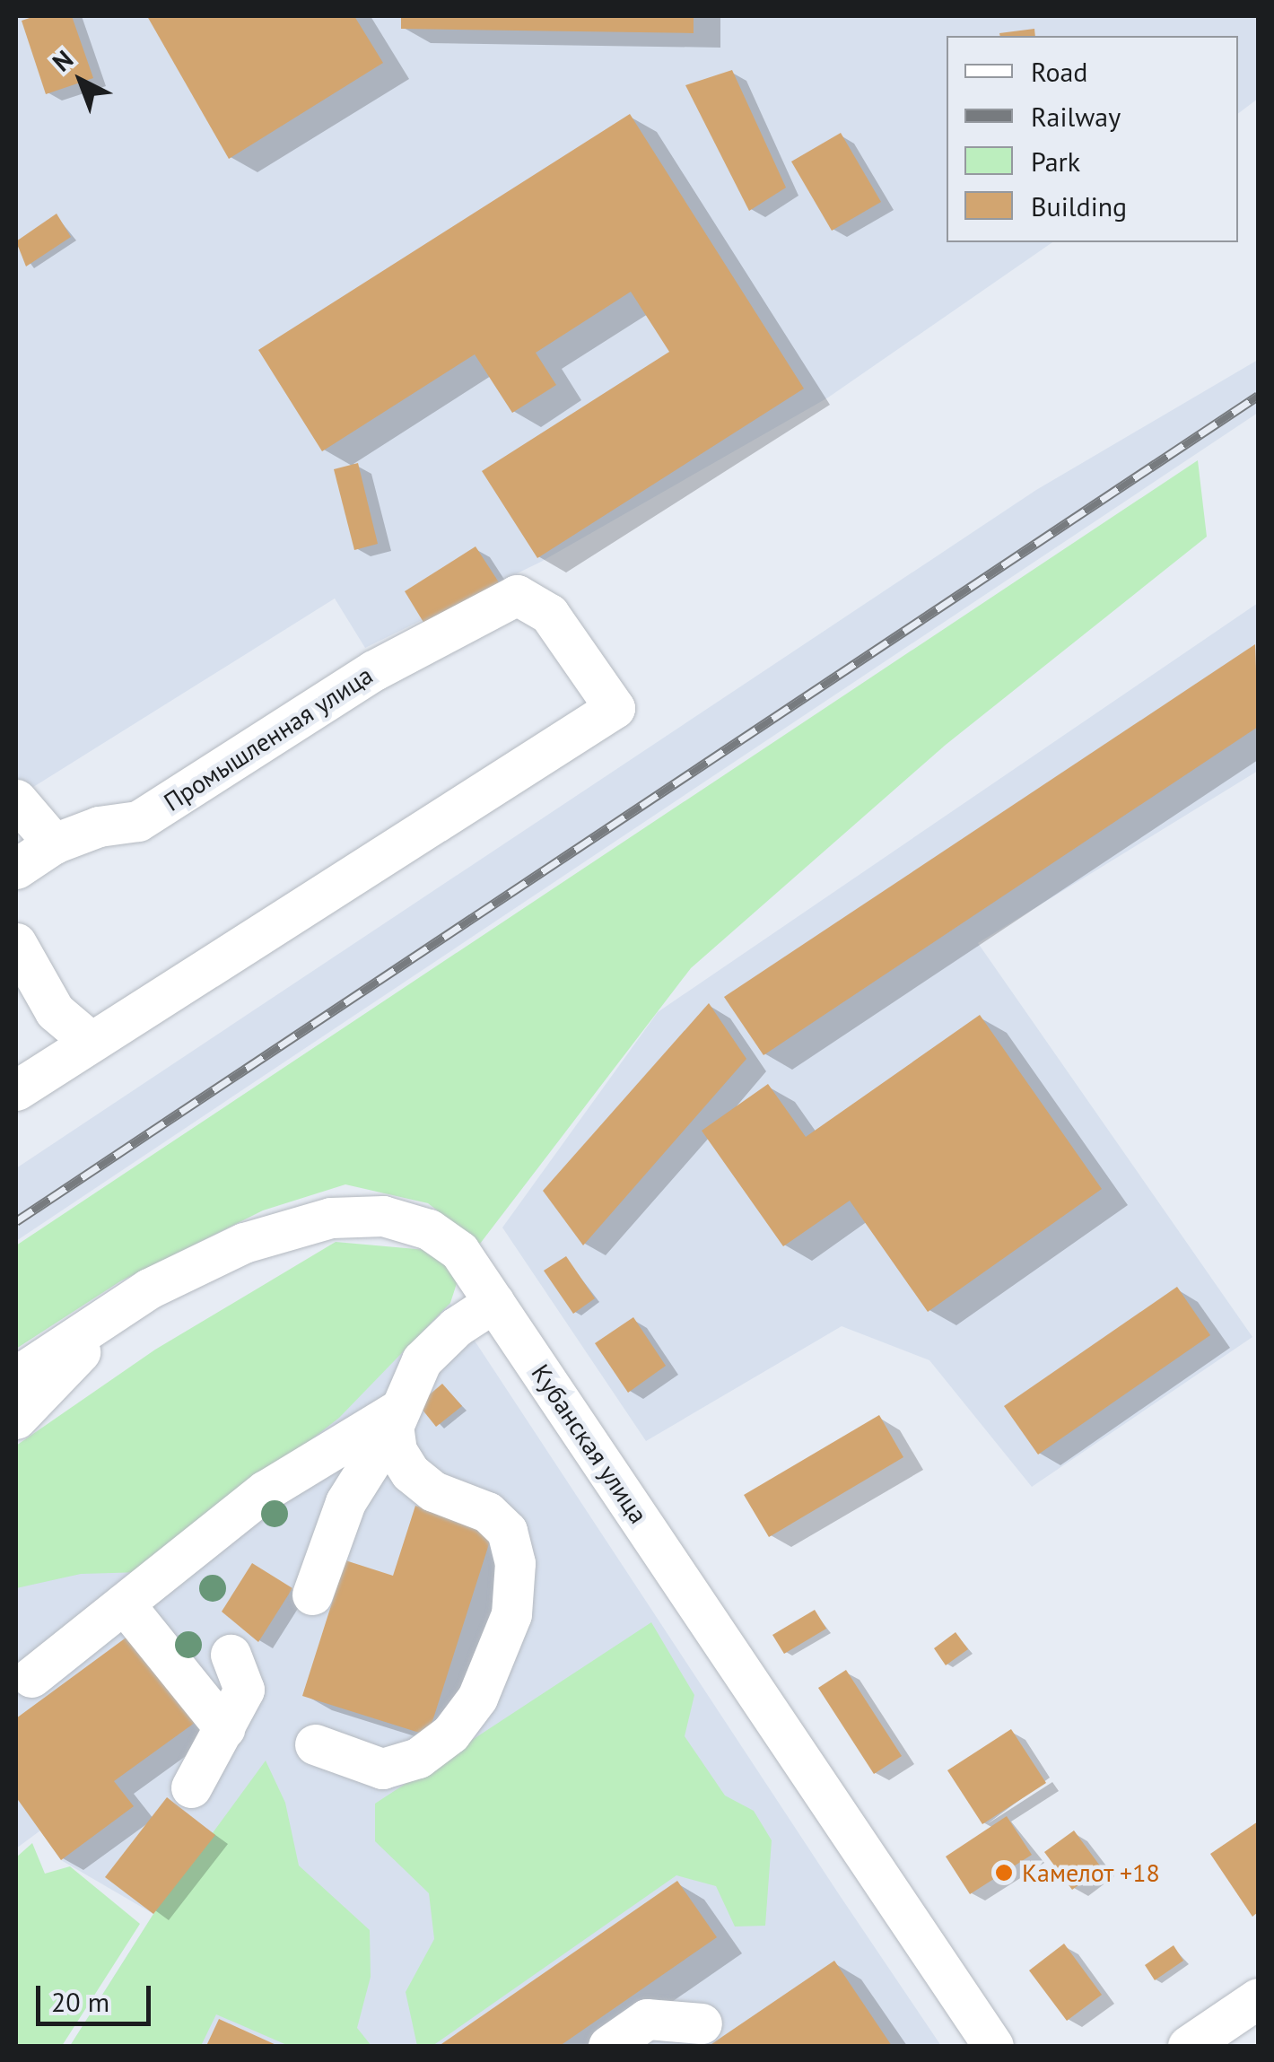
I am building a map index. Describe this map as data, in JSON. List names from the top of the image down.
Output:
{
  "streets": {
    "street": ["Промышленная улица", "Кубанская улица"]
  },
  "places": ["Камелот +18"],
  "legend": [
    "Road",
    "Railway",
    "Park",
    "Building"
  ],
  "scale_bar": "20 m",
  "north": "top left"
}
